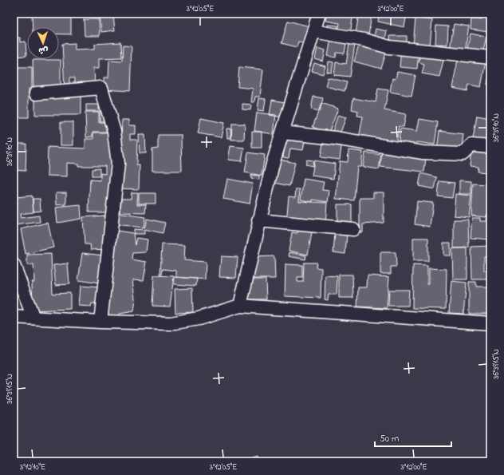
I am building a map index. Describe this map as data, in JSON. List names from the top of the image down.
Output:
{
  "scale_bar": "50 m",
  "north": "bottom",
  "coordinates": [
    "3°12'05\"E",
    "3°12'00\"E",
    "36°39'10\"N",
    "36°39'15\"N",
    "3°12'10\"E"
  ]
}
